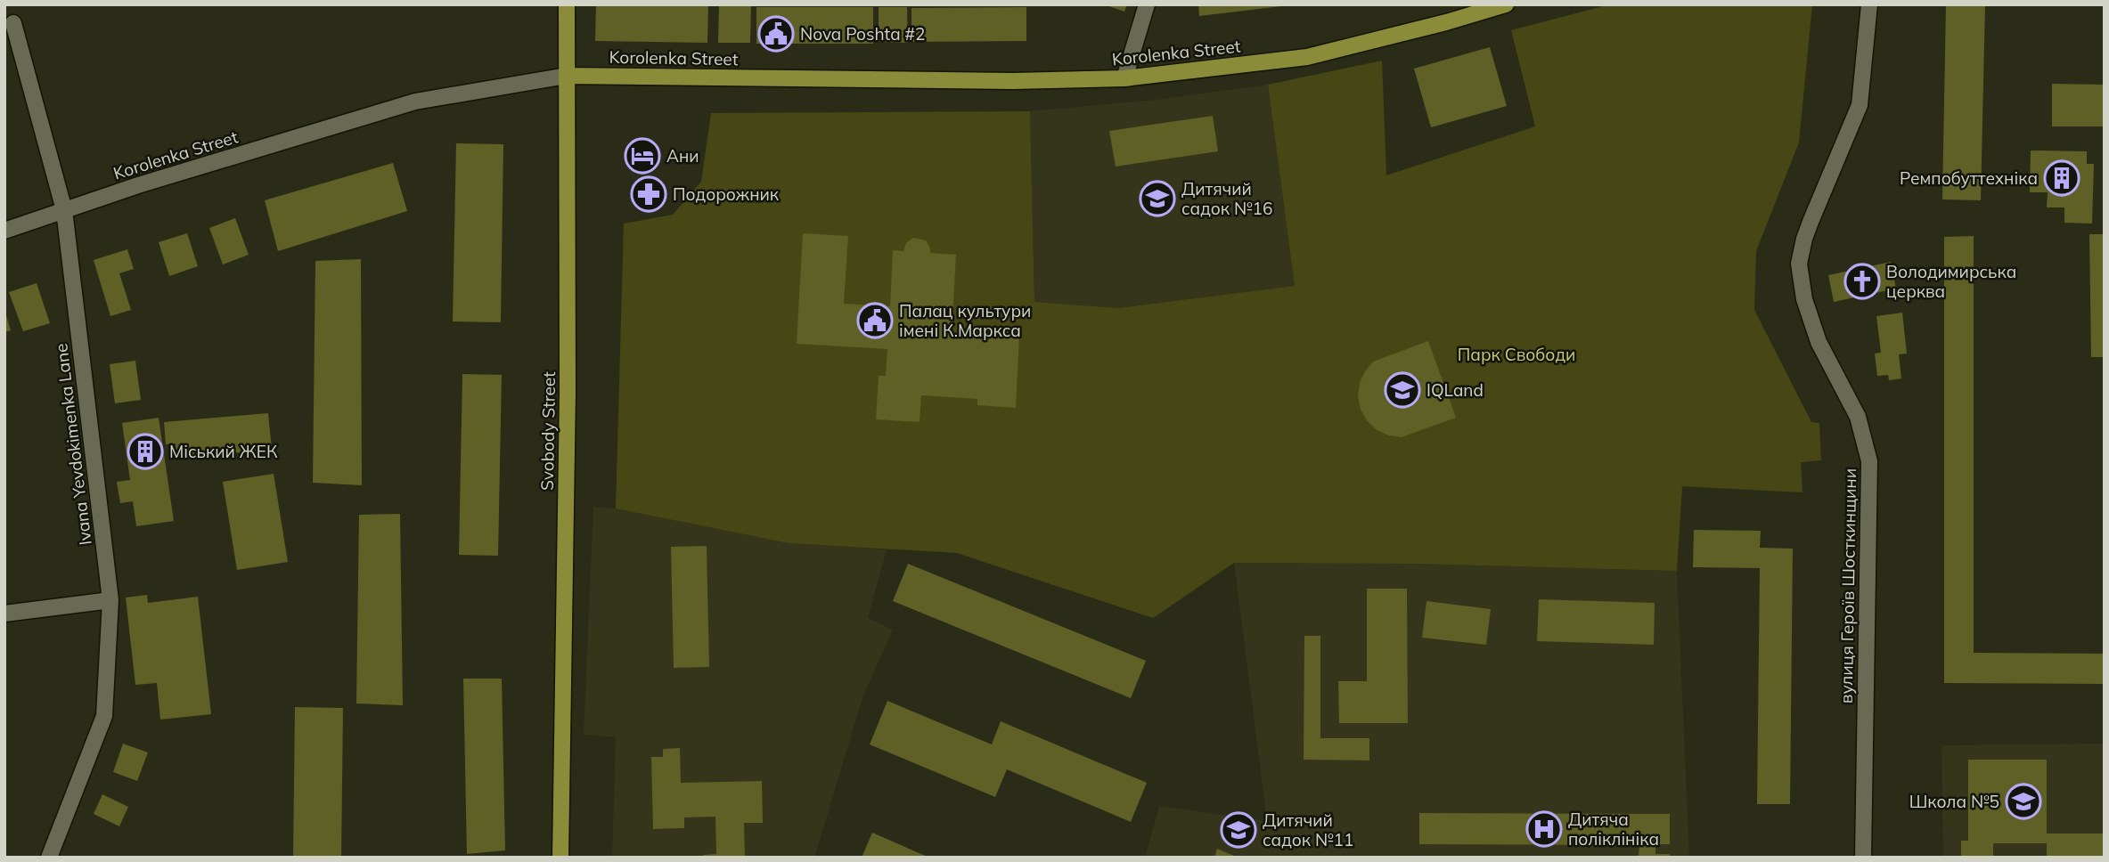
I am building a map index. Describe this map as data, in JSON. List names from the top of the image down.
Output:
{
  "streets": {
    "main road": ["Korolenka Street", "Svobody Street"],
    "street": ["Ivana Yevdokimenka Lane", "вулиця Героїв Шосткинщини"]
  },
  "crossings": [
    ["Korolenka Street", "Svobody Street"],
    ["Korolenka Street", "Ivana Yevdokimenka Lane"]
  ],
  "parks": ["Парк Свободи"],
  "places": {
    "public building": ["Nova Poshta #2", "Палац культури імені К.Маркса"],
    "hotel": ["Ани"],
    "building": ["Ремпобуттехніка", "Міський ЖЕК"],
    "pharmacy": ["Подорожник"],
    "school or university": [
      "Дитячий садок №16",
      "IQLand",
      "Школа №5",
      "Дитячий садок №11"
    ],
    "church": ["Володимирська церква"],
    "hospital": ["Дитяча поліклініка"]
  }
}
